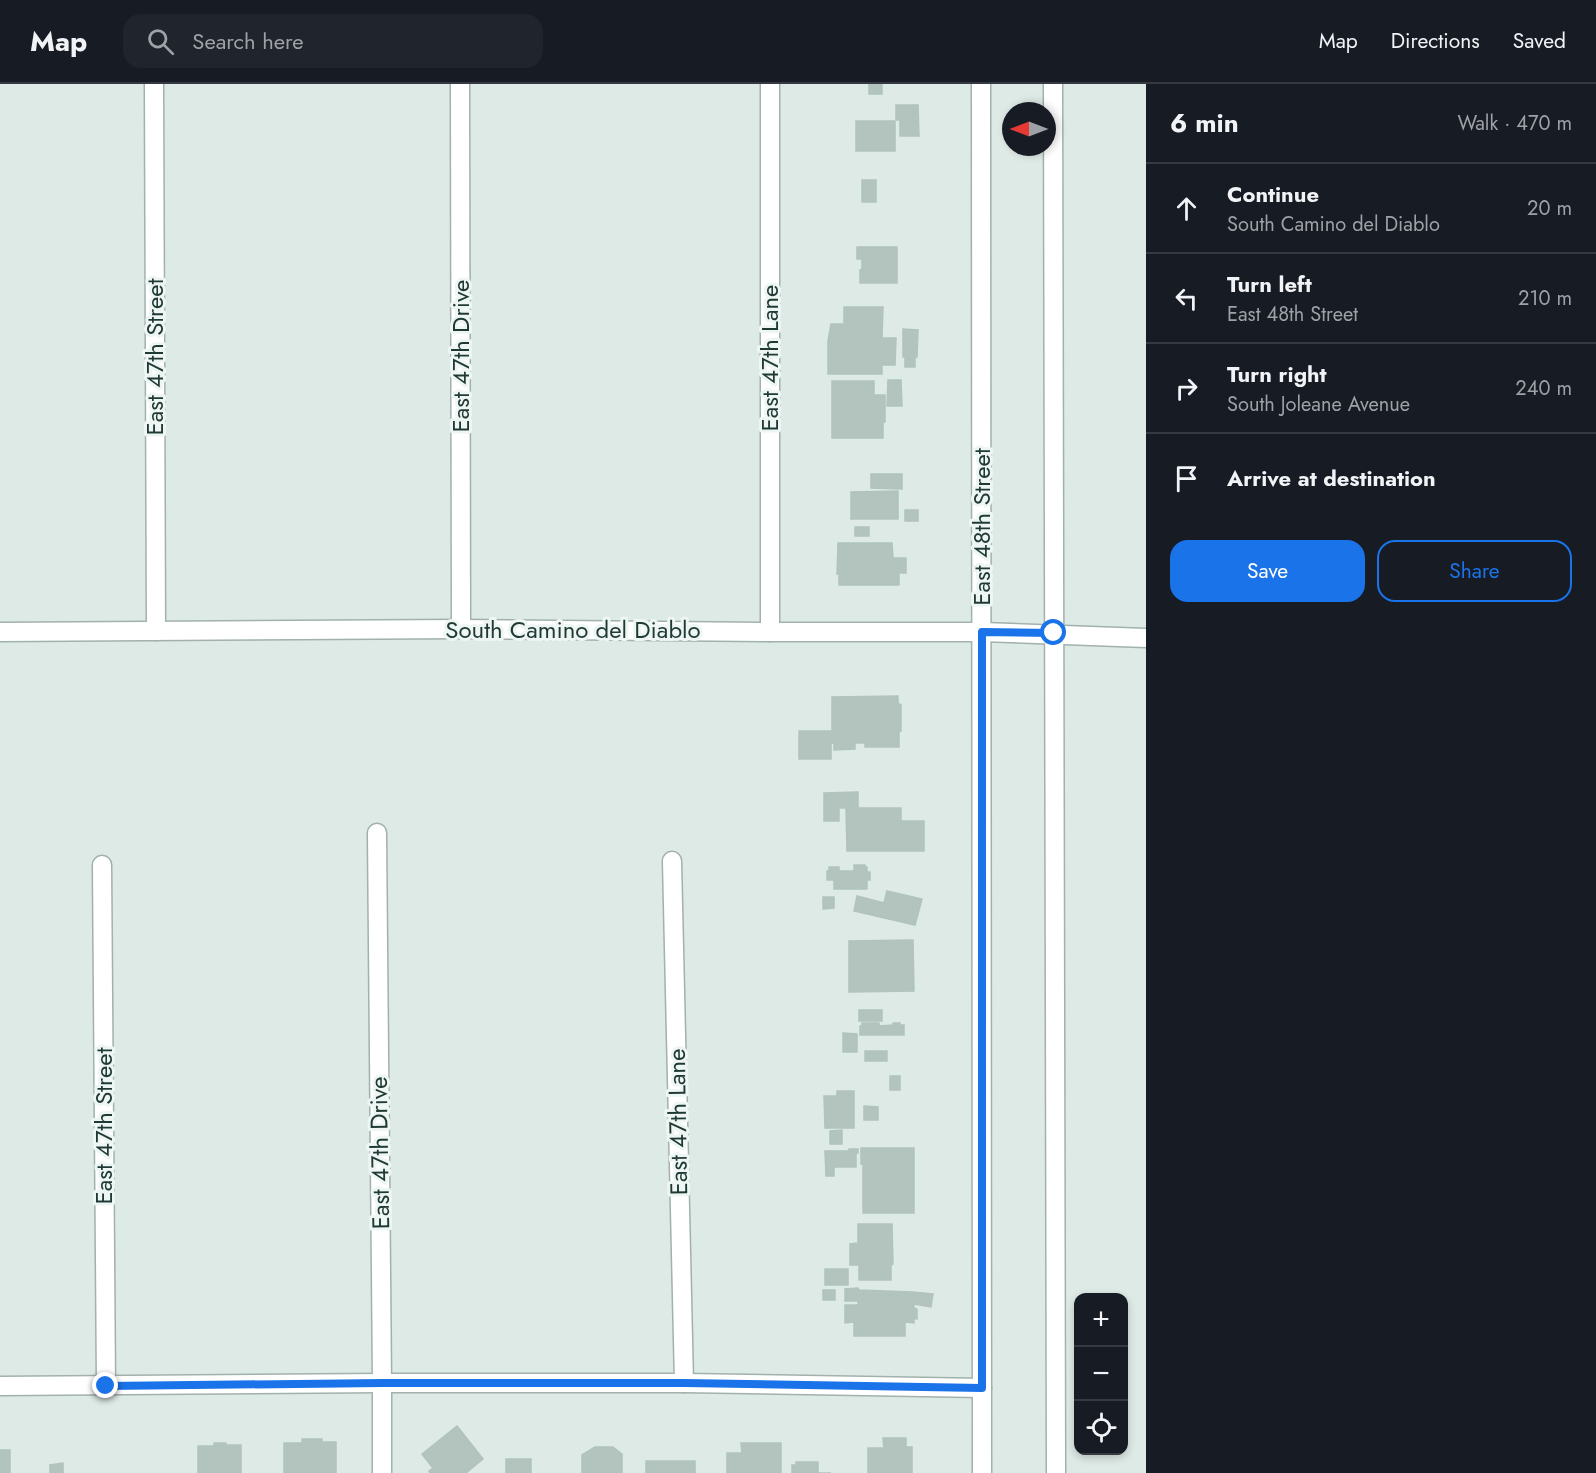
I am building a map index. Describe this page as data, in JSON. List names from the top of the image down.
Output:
{
  "streets": {
    "street": [
      "East 47th Drive",
      "East 47th Street",
      "East 47th Lane",
      "East 48th Street",
      "South Camino del Diablo"
    ]
  },
  "crossings": [
    ["East 47th Drive", "South Camino del Diablo"],
    ["East 47th Street", "South Camino del Diablo"],
    ["East 47th Lane", "South Camino del Diablo"],
    ["East 48th Street", "South Camino del Diablo"]
  ],
  "north": "left",
  "page": {
    "header": "Map",
    "search": "Search here",
    "nav": ["Map", "Directions", "Saved"],
    "heading": ["6 min", "Walk · 470 m"],
    "list": [
      ["Continue", "South Camino del Diablo", "20 m"],
      ["Turn left", "East 48th Street", "210 m"],
      ["Turn right", "South Joleane Avenue", "240 m"],
      "Arrive at destination"
    ],
    "buttons": ["Save", "Share"],
    "map_buttons": ["+", "−"]
  }
}
